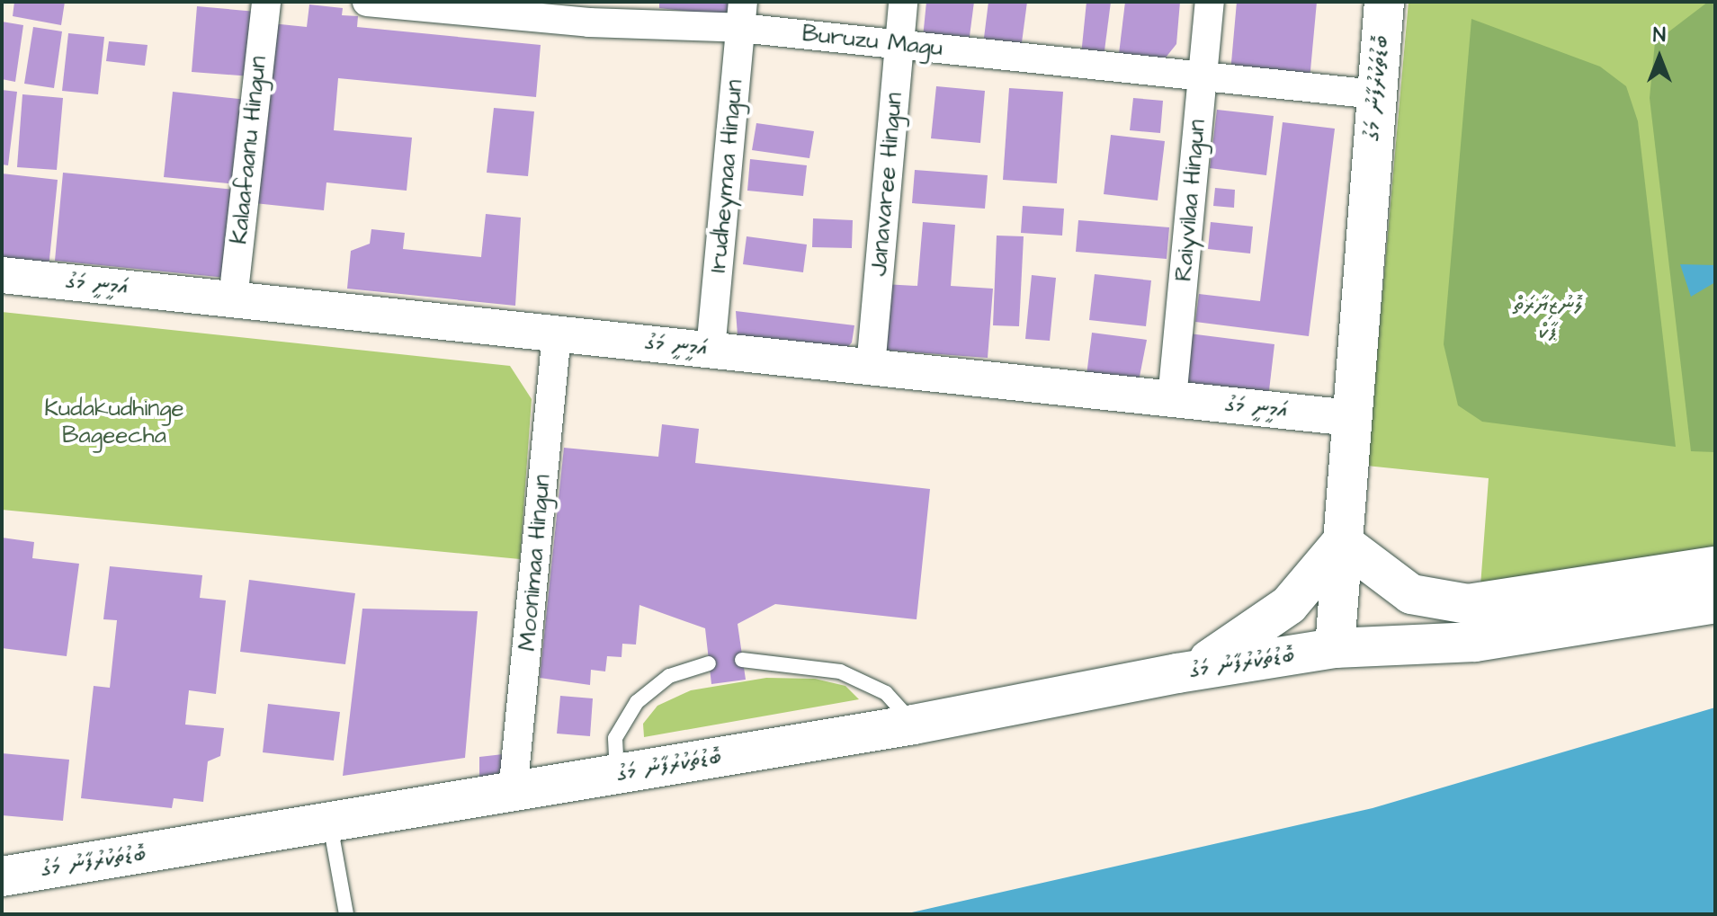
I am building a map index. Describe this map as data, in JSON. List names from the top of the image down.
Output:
{
  "streets": {
    "main road": ["ބޮޑުތަކުރުފާނު މަގު"],
    "street": [
      "Buruzu Magu",
      "Kalaafaanu Hingun",
      "Irudheymaa Hingun",
      "Janavaree Hingun",
      "Raiyvilaa Hingun",
      "އަމީނީ މަގު",
      "Moonimaa Hingun"
    ]
  },
  "crossings": [
    ["Buruzu Magu", "ބޮޑުތަކުރުފާނު މަގު"],
    ["Buruzu Magu", "Irudheymaa Hingun"],
    ["Buruzu Magu", "Janavaree Hingun"],
    ["Buruzu Magu", "Raiyvilaa Hingun"],
    ["ބޮޑުތަކުރުފާނު މަގު", "އަމީނީ މަގު"],
    ["ބޮޑުތަކުރުފާނު މަގު", "Moonimaa Hingun"],
    ["Kalaafaanu Hingun", "އަމީނީ މަގު"],
    ["Irudheymaa Hingun", "އަމީނީ މަގު"],
    ["Janavaree Hingun", "އަމީނީ މަގު"],
    ["Raiyvilaa Hingun", "އަމީނީ މަގު"],
    ["އަމީނީ މަގު", "Moonimaa Hingun"]
  ],
  "parks": ["ލޮނުޒިޔާރަތް ޕާކް", "Kudakudhinge Bageecha"],
  "north": "top"
}
